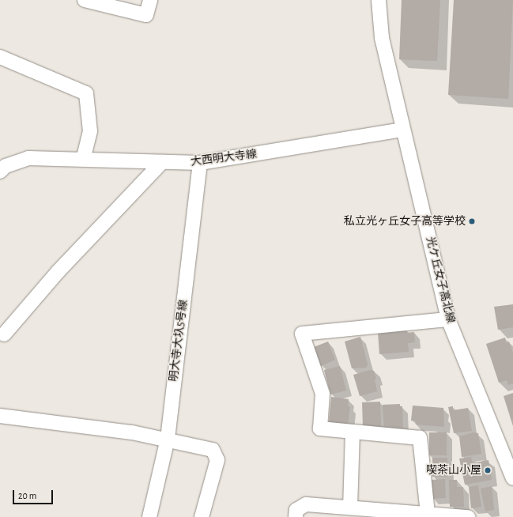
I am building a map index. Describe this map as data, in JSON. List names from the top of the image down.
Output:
{
  "streets": {
    "street": ["大西明大寺線", "光ケ丘女子高北線", "明大寺大圦5号線"]
  },
  "crossings": [
    ["大西明大寺線", "光ケ丘女子高北線"],
    ["大西明大寺線", "明大寺大圦5号線"]
  ],
  "places": ["私立光ヶ丘女子高等学校", "喫茶山小屋"],
  "scale_bar": "20 m"
}
